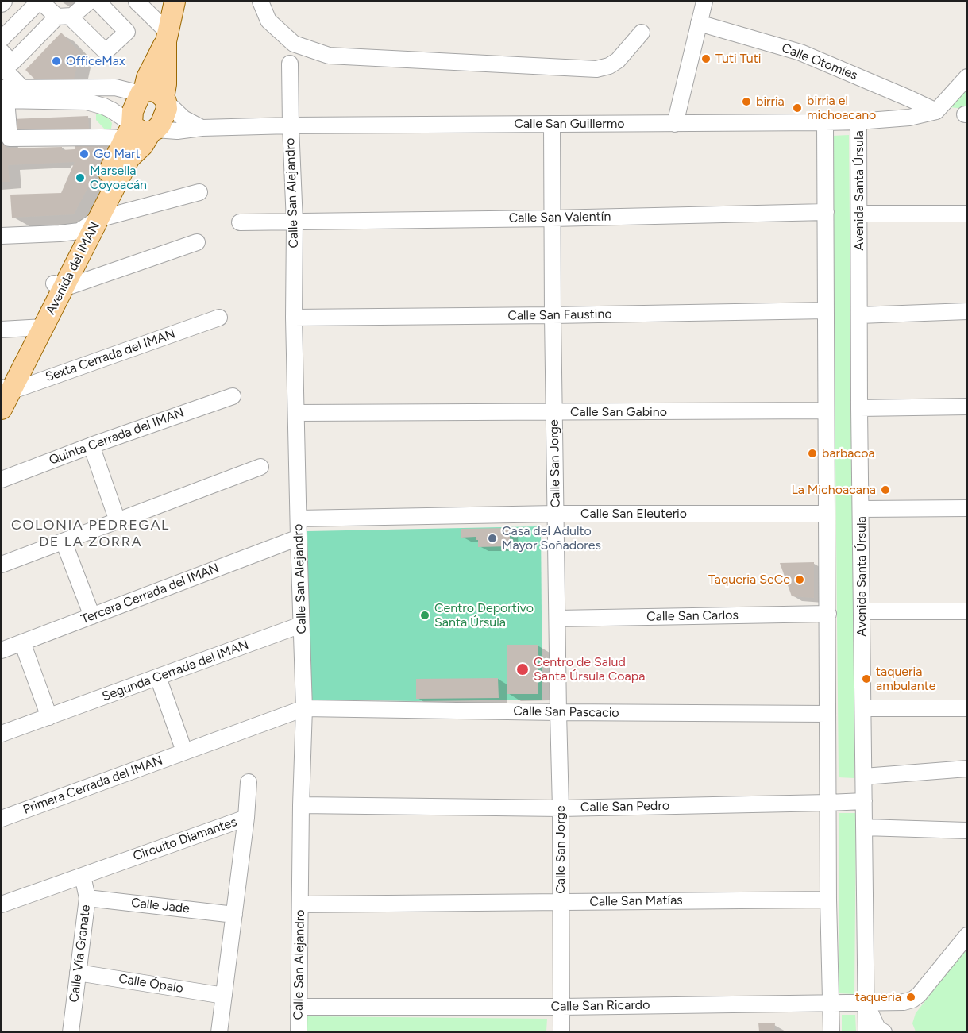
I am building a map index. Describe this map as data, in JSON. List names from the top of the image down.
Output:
{
  "streets": {
    "main road": ["Avenida del IMAN"],
    "street": [
      "Calle Otomíes",
      "Calle San Guillermo",
      "Avenida Santa Úrsula",
      "Calle San Alejandro",
      "Calle San Valentín",
      "Calle San Faustino",
      "Sexta Cerrada del IMAN",
      "Calle San Gabino",
      "Quinta Cerrada del IMAN",
      "Calle San Jorge",
      "Calle San Eleuterio",
      "Tercera Cerrada del IMAN",
      "Calle San Carlos",
      "Segunda Cerrada del IMAN",
      "Calle San Pascacio",
      "Primera Cerrada del IMAN",
      "Calle San Pedro",
      "Circuito Diamantes",
      "Calle San Matías",
      "Calle Jade",
      "Calle Vía Granate",
      "Calle Ópalo",
      "Calle San Ricardo"
    ]
  },
  "crossings": [
    ["Calle Otomíes", "Calle San Guillermo"],
    ["Calle San Guillermo", "Avenida Santa Úrsula"],
    ["Calle San Guillermo", "Calle San Alejandro"],
    ["Calle San Guillermo", "Avenida del IMAN"],
    ["Calle San Guillermo", "Calle San Jorge"],
    ["Avenida Santa Úrsula", "Calle San Pedro"],
    ["Avenida Santa Úrsula", "Calle San Ricardo"],
    ["Calle San Alejandro", "Calle San Valentín"],
    ["Calle San Alejandro", "Calle San Faustino"],
    ["Calle San Alejandro", "Calle San Gabino"],
    ["Calle San Alejandro", "Calle San Eleuterio"],
    ["Calle San Alejandro", "Tercera Cerrada del IMAN"],
    ["Calle San Alejandro", "Segunda Cerrada del IMAN"],
    ["Calle San Alejandro", "Calle San Pascacio"],
    ["Calle San Alejandro", "Primera Cerrada del IMAN"],
    ["Calle San Alejandro", "Calle San Pedro"],
    ["Calle San Alejandro", "Calle San Matías"],
    ["Calle San Alejandro", "Calle San Ricardo"],
    ["Calle San Valentín", "Calle San Jorge"],
    ["Avenida del IMAN", "Sexta Cerrada del IMAN"],
    ["Calle San Faustino", "Calle San Jorge"],
    ["Calle San Gabino", "Calle San Jorge"],
    ["Calle San Jorge", "Calle San Eleuterio"],
    ["Calle San Jorge", "Calle San Carlos"],
    ["Calle San Jorge", "Calle San Pascacio"],
    ["Calle San Jorge", "Calle San Pedro"],
    ["Calle San Jorge", "Calle San Matías"],
    ["Calle San Jorge", "Calle San Ricardo"],
    ["Calle San Pascacio", "Primera Cerrada del IMAN"],
    ["Circuito Diamantes", "Calle Jade"],
    ["Circuito Diamantes", "Calle Vía Granate"],
    ["Circuito Diamantes", "Calle Ópalo"],
    ["Calle Jade", "Calle Vía Granate"],
    ["Calle Vía Granate", "Calle Ópalo"]
  ],
  "districts": ["COLONIA PEDREGAL DE LA ZORRA"],
  "places": [
    "Tuti Tuti",
    "OfficeMax",
    "birria",
    "birria el michoacano",
    "Go Mart",
    "Marsella Coyoacán",
    "barbacoa",
    "La Michoacana",
    "Casa del Adulto Mayor Soñadores",
    "Taqueria SeCe",
    "Centro Deportivo Santa Úrsula",
    "Centro de Salud Santa Úrsula Coapa",
    "taqueria ambulante",
    "taqueria"
  ]
}
